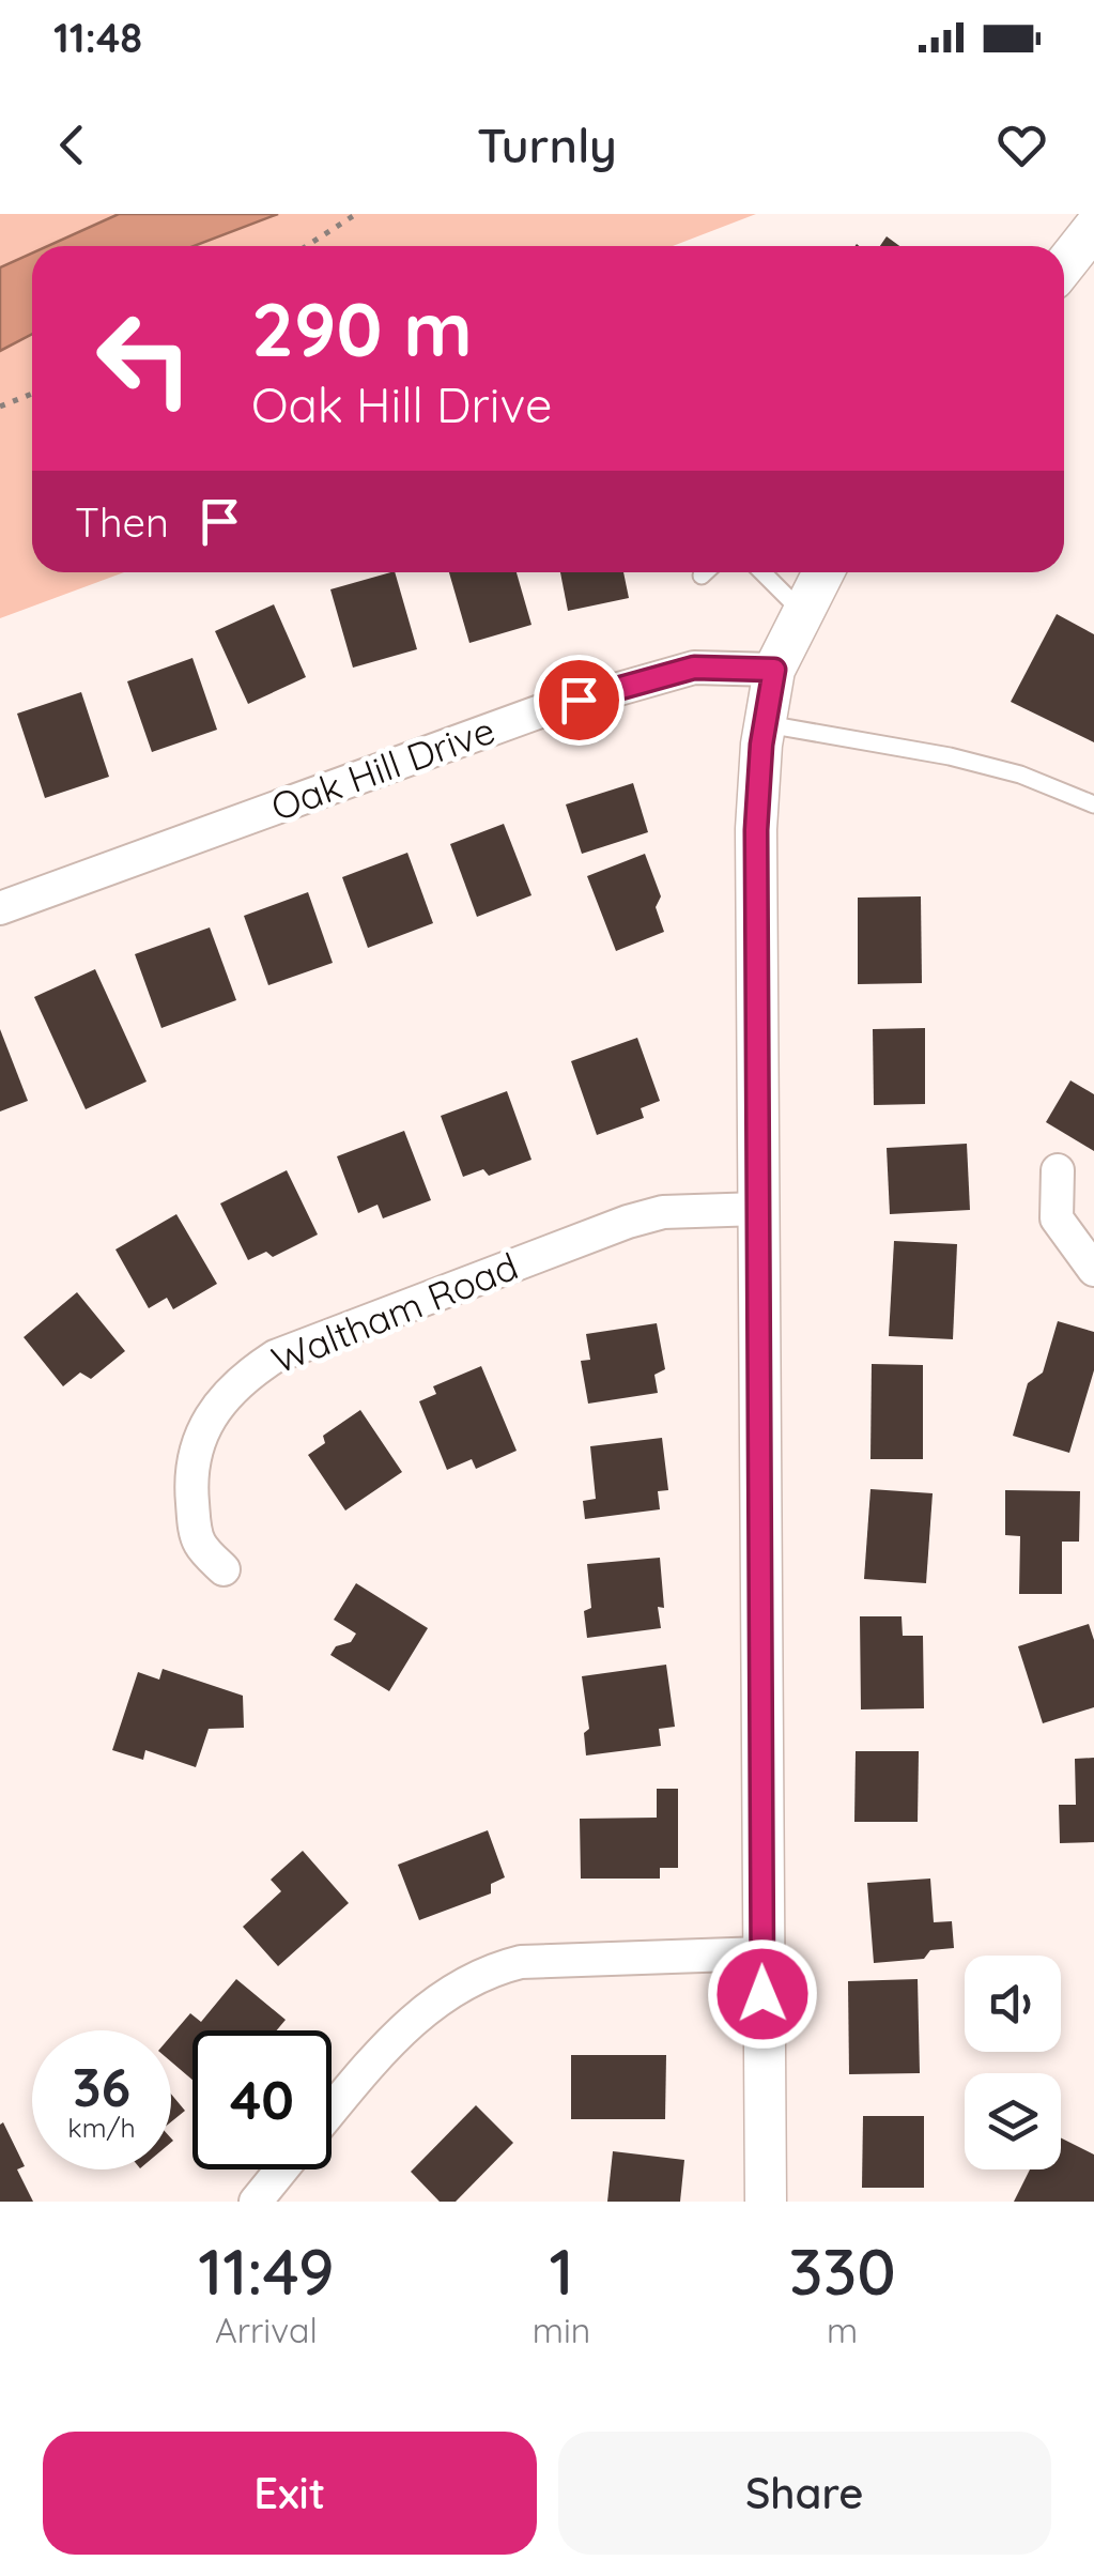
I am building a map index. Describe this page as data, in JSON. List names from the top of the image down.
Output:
{
  "streets": {
    "street": ["Oak Hill Drive", "Waltham Road"]
  },
  "page": {
    "status": "11:48",
    "header": "Turnly",
    "turn": ["290 m", "Oak Hill Drive"],
    "then": "Then",
    "speed": "36 km/h",
    "limit": "40",
    "eta": [
      "11:49",
      "Arrival",
      "1",
      "min",
      "330",
      "m"
    ],
    "buttons": ["Exit", "Share"]
  }
}
